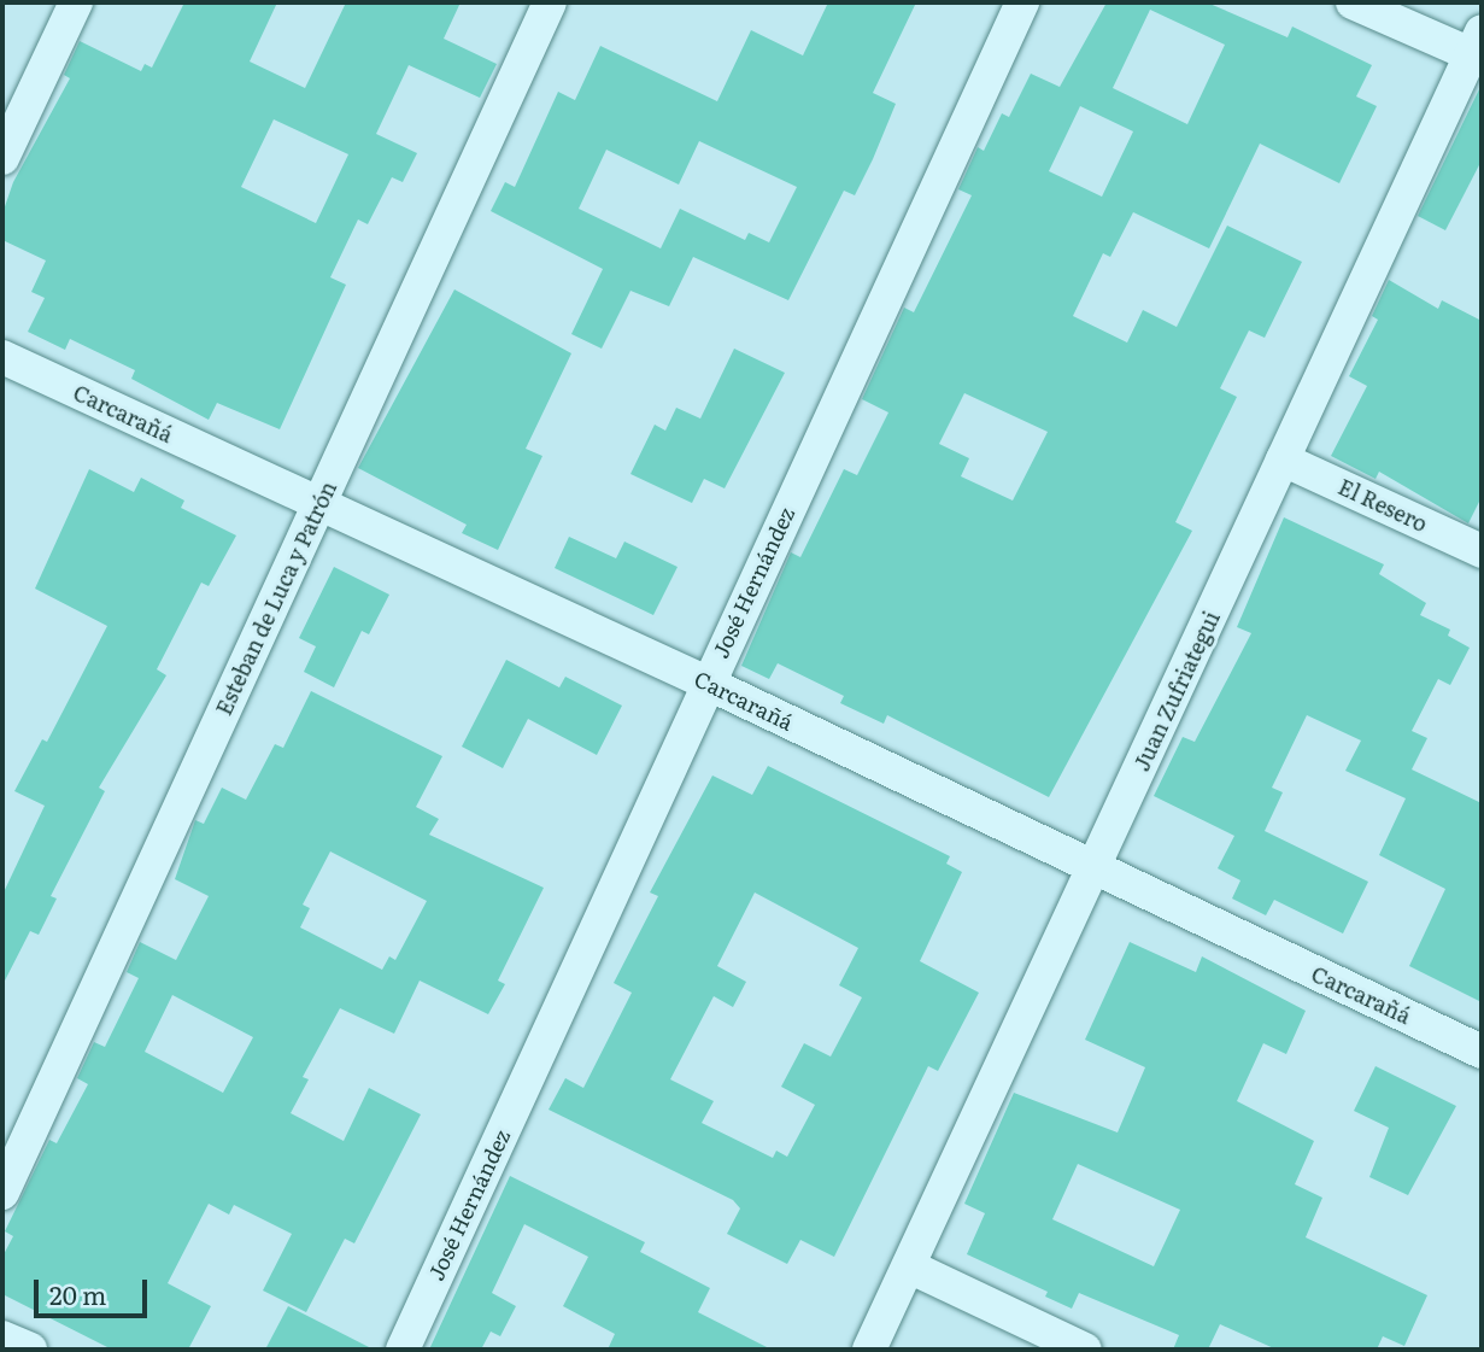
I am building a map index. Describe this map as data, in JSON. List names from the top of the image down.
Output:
{
  "streets": {
    "street": [
      "Carcarañá",
      "El Resero",
      "José Hernández",
      "Esteban de Luca y Patrón",
      "Juan Zufriategui"
    ]
  },
  "crossings": [
    ["Carcarañá", "José Hernández"],
    ["Carcarañá", "Esteban de Luca y Patrón"],
    ["Carcarañá", "Juan Zufriategui"],
    ["El Resero", "Juan Zufriategui"]
  ],
  "scale_bar": "20 m"
}
